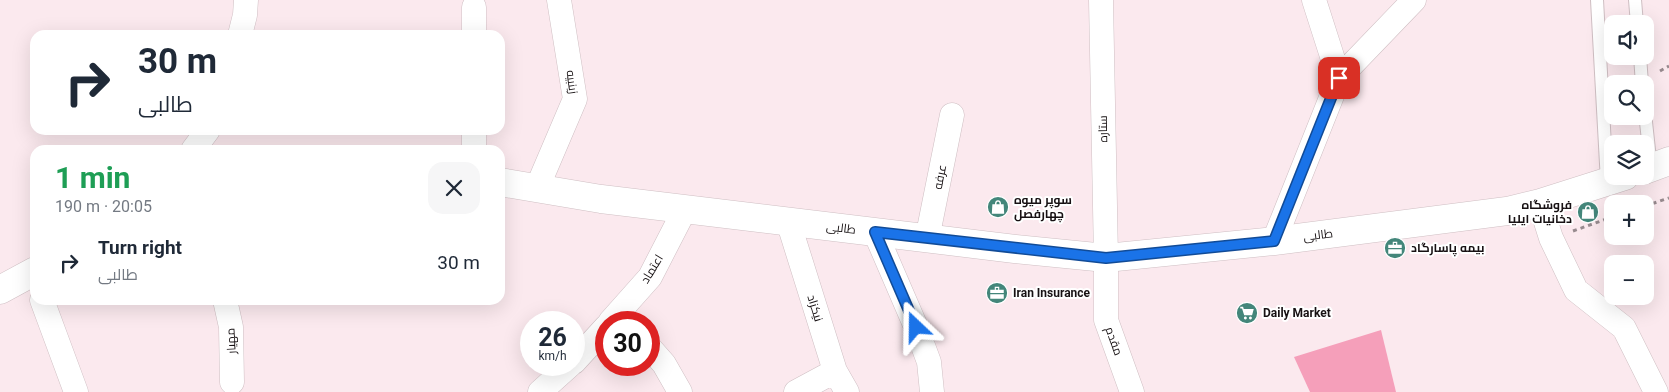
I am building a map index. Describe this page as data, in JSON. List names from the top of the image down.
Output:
{
  "streets": {
    "main road": ["طالبی"],
    "street": [
      "زینبیه",
      "ستاره",
      "عرفه",
      "اعتماد",
      "نیکزاد",
      "مهیار",
      "مقدم"
    ]
  },
  "crossings": [
    ["زینبیه", "طالبی"],
    ["ستاره", "طالبی"],
    ["ستاره", "مقدم"],
    ["عرفه", "طالبی"],
    ["طالبی", "اعتماد"],
    ["طالبی", "نیکزاد"],
    ["طالبی", "مقدم"]
  ],
  "places": {
    "shop": ["سوپر میوه چهارفصل", "فروشگاه دخانیات ایلیا"],
    "office": ["بیمه پاسارگاد", "Iran Insurance"],
    "supermarket": ["Daily Market"]
  },
  "page": {
    "map_buttons": ["+", "−"],
    "turn": ["30 m", "طالبی"],
    "heading": ["1 min", "190 m · 20:05"],
    "list": [
      {
        "name": "Turn right",
        "note": "طالبی",
        "value": "30 m"
      }
    ],
    "speed": "26 km/h",
    "limit": "30"
  }
}
